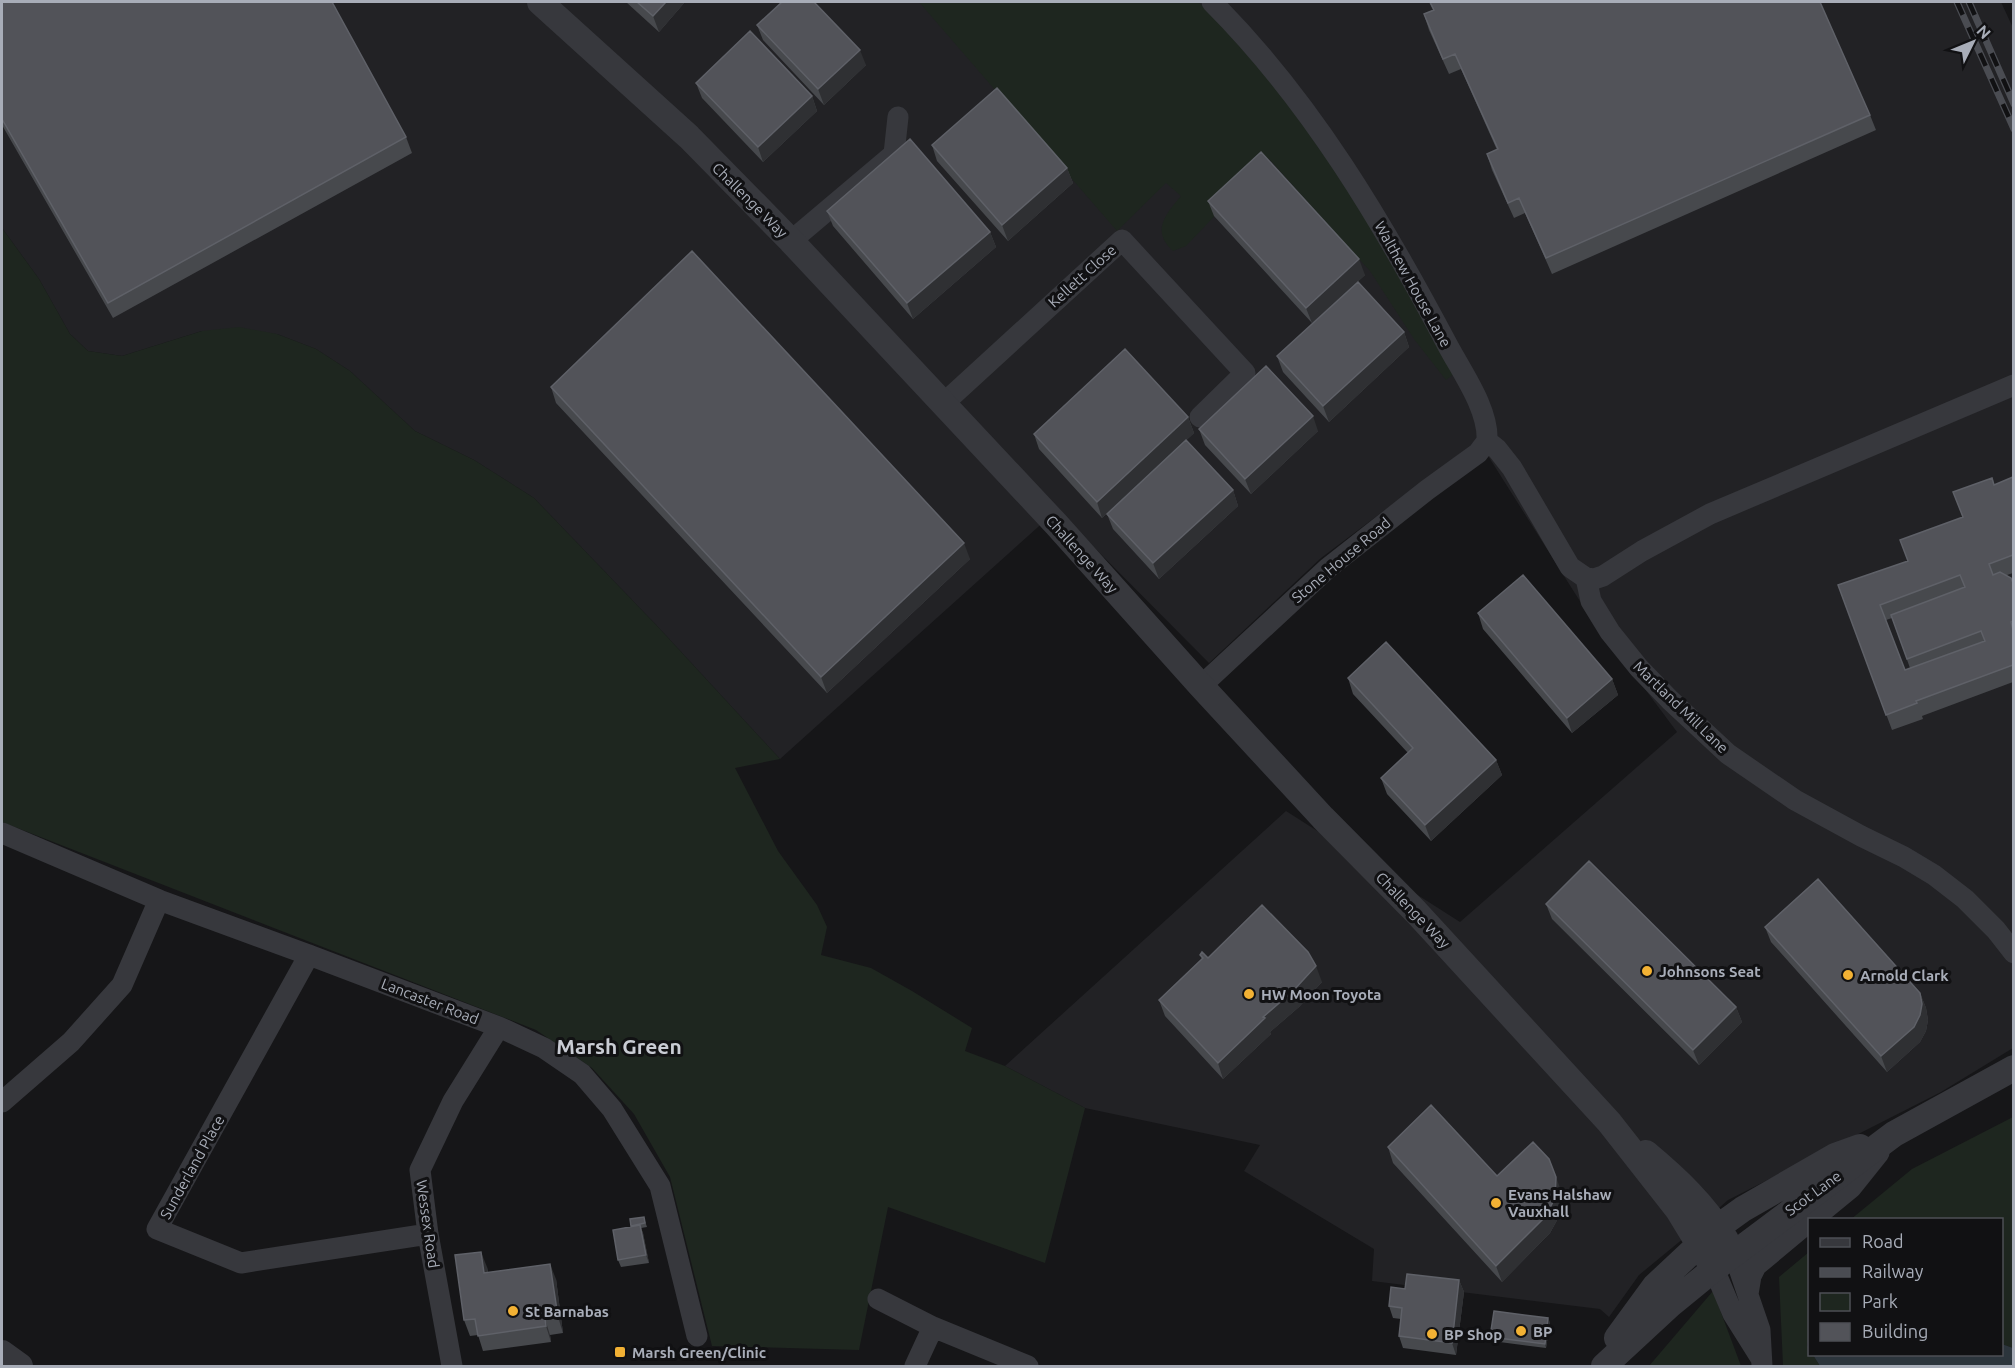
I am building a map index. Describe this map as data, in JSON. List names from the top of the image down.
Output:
{
  "streets": {
    "street": [
      "Challenge Way",
      "Kellett Close",
      "Walthew House Lane",
      "Stone House Road",
      "Martland Mill Lane",
      "Lancaster Road",
      "Sunderland Place",
      "Scot Lane",
      "Wessex Road"
    ]
  },
  "crossings": [
    ["Challenge Way", "Kellett Close"],
    ["Challenge Way", "Stone House Road"],
    ["Challenge Way", "Scot Lane"],
    ["Walthew House Lane", "Stone House Road"],
    ["Lancaster Road", "Sunderland Place"],
    ["Lancaster Road", "Wessex Road"],
    ["Sunderland Place", "Wessex Road"]
  ],
  "districts": ["Marsh Green"],
  "places": {
    "other": [
      "Johnsons Seat",
      "Arnold Clark",
      "HW Moon Toyota",
      "Evans Halshaw Vauxhall",
      "St Barnabas",
      "BP",
      "BP Shop"
    ],
    "transit": ["Marsh Green/Clinic"]
  },
  "legend": [
    "Road",
    "Railway",
    "Park",
    "Building"
  ],
  "north": "top right"
}
